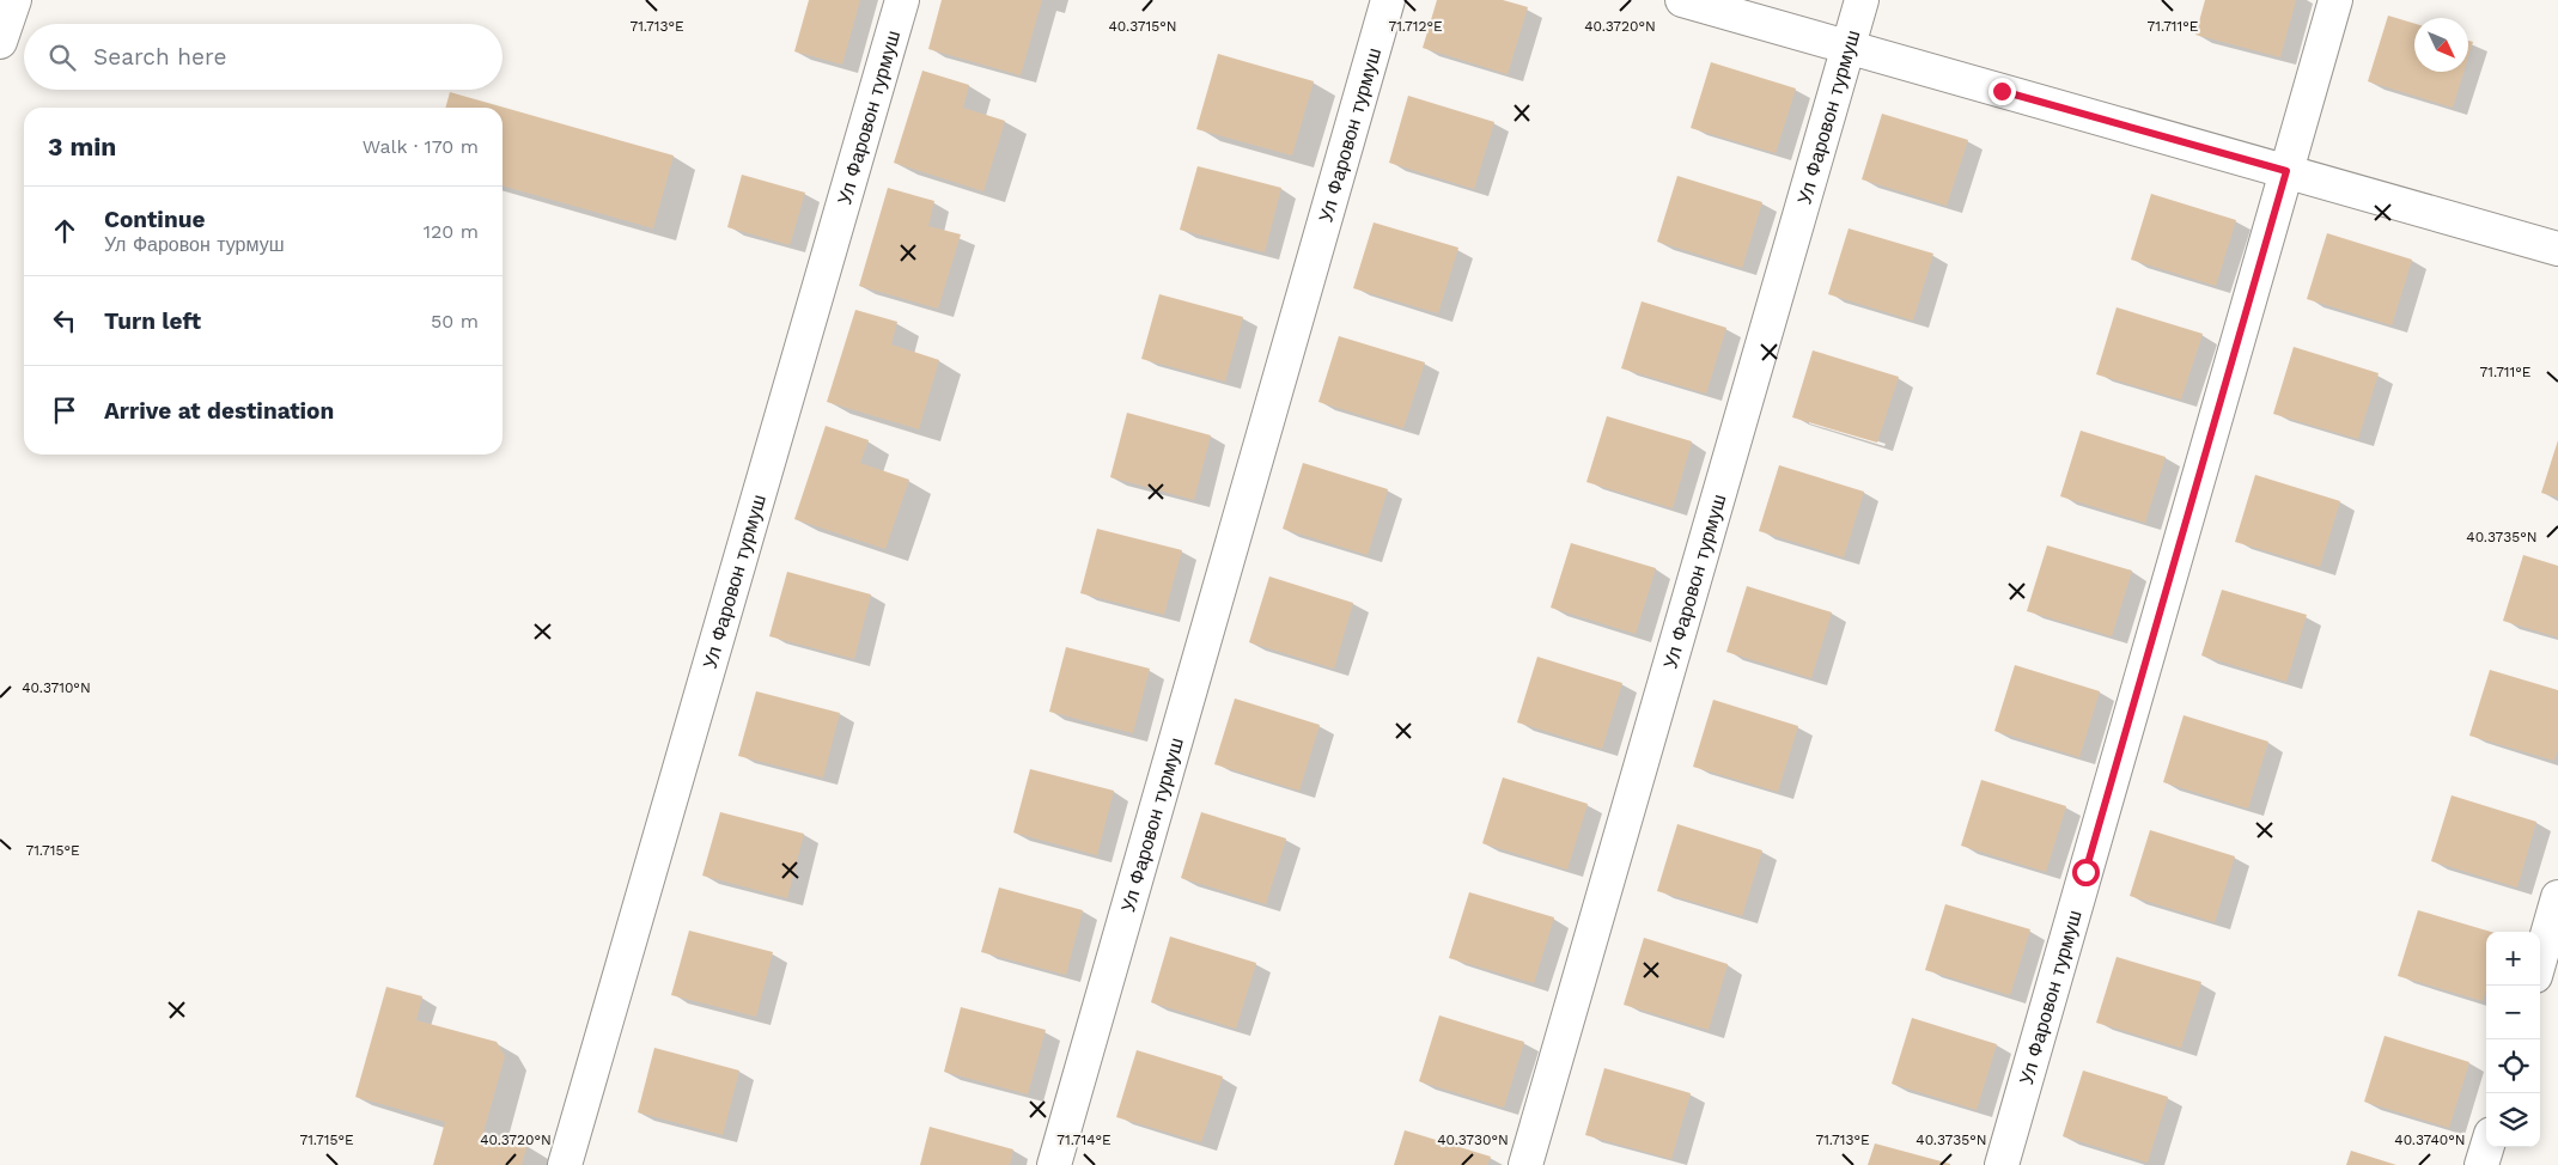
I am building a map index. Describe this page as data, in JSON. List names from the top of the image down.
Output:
{
  "streets": {
    "street": ["Ул Фаровон турмуш"]
  },
  "north": "bottom right",
  "page": {
    "search": "Search here",
    "heading": ["3 min", "Walk · 170 m"],
    "list": [
      ["Continue", "Ул Фаровон турмуш", "120 m"],
      ["Turn left", "50 m"],
      "Arrive at destination"
    ],
    "map_buttons": ["+", "−"]
  },
  "coordinates": [
    "71.713°E",
    "71.712°E",
    "71.711°E",
    "40.3715°N",
    "40.3720°N",
    "40.3735°N",
    "40.3710°N",
    "71.715°E",
    "40.3730°N",
    "40.3740°N",
    "71.714°E"
  ]
}
